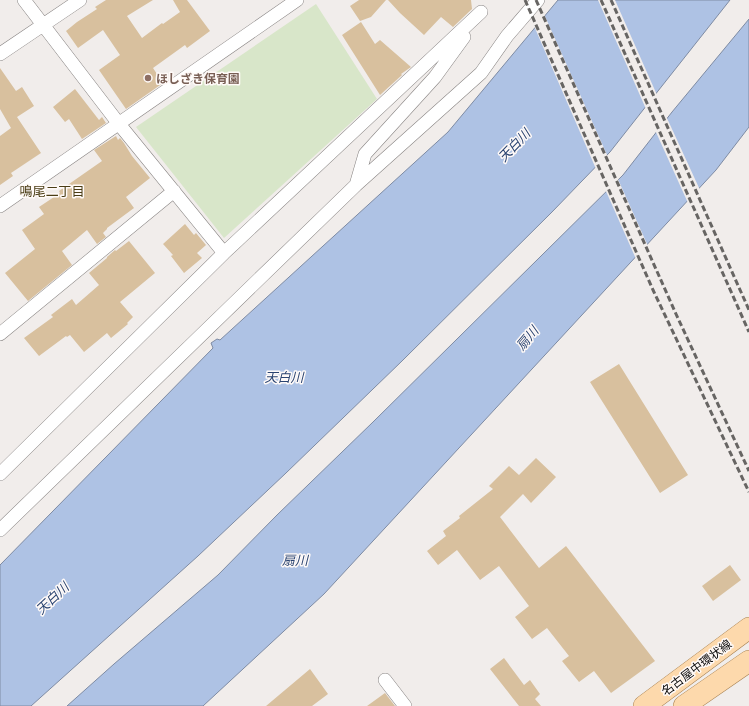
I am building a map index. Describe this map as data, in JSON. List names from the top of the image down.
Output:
{
  "streets": {
    "main road": ["名古屋中環状線"]
  },
  "districts": ["鳴尾二丁目"],
  "water": ["天白川", "扇川"],
  "places": ["ほしざき保育園"]
}
